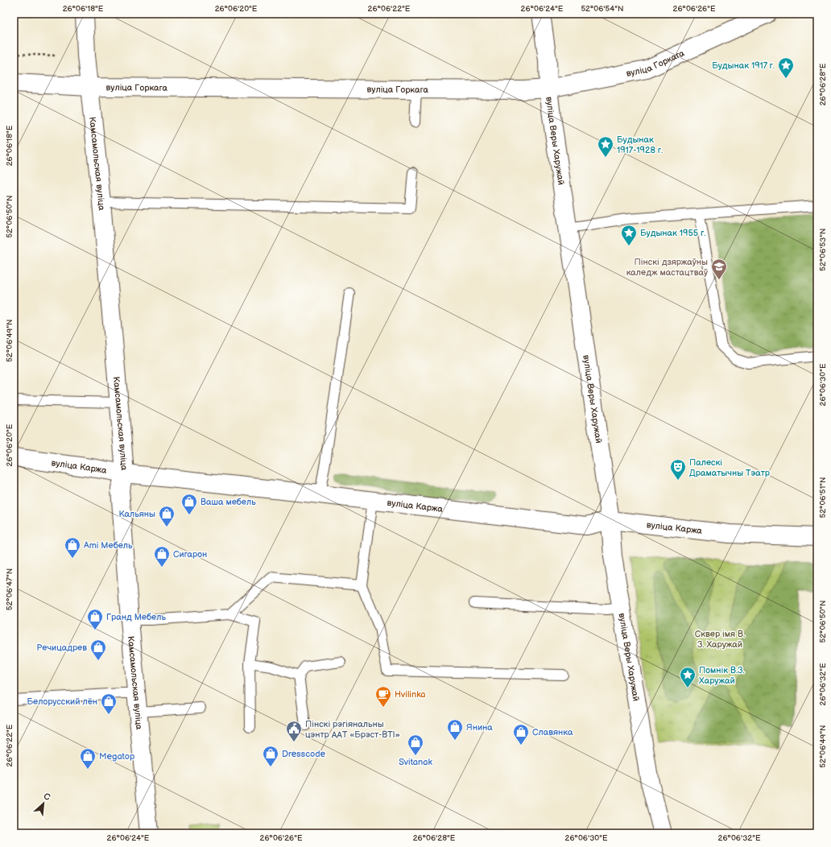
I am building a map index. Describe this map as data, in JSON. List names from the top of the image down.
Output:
{
  "streets": {
    "street": [
      "вуліца Горкага",
      "вуліца Веры Харужай",
      "Камсамольская вуліца",
      "вуліца Каржа"
    ]
  },
  "crossings": [
    ["вуліца Горкага", "вуліца Веры Харужай"],
    ["вуліца Горкага", "Камсамольская вуліца"],
    ["вуліца Веры Харужай", "вуліца Каржа"],
    ["Камсамольская вуліца", "вуліца Каржа"]
  ],
  "parks": ["Сквер імя В. З. Харужай"],
  "places": {
    "place": [
      "Будынак 1917 г.",
      "Будынак 1917-1928 г.",
      "Будынак 1955 г.",
      "Помнік В.З. Харужай"
    ],
    "school or university": ["Пінскі дзяржаўны каледж мастацтваў"],
    "theatre": ["Палескі Драматычны Тэатр"],
    "shop": [
      "Ваша мебель",
      "Кальяны",
      "Ami Мебель",
      "Сигарон",
      "Гранд Мебель",
      "Речицадрев",
      "Белорусский лён",
      "Янина",
      "Славянка",
      "Svitanak",
      "Dresscode",
      "Megatop"
    ],
    "cafe": ["Hvilinka"],
    "public building": ["Пінскі рэгіянальны цэнтр ААТ «Брэст-ВТІ»"]
  },
  "north": "top right",
  "coordinates": [
    "26°06'18\"E",
    "26°06'20\"E",
    "26°06'22\"E",
    "26°06'24\"E",
    "52°06'54\"N",
    "26°06'26\"E",
    "26°06'28\"E",
    "52°06'50\"N",
    "52°06'53\"N",
    "52°06'49\"N",
    "26°06'30\"E",
    "52°06'51\"N",
    "52°06'47\"N",
    "26°06'32\"E"
  ]
}
